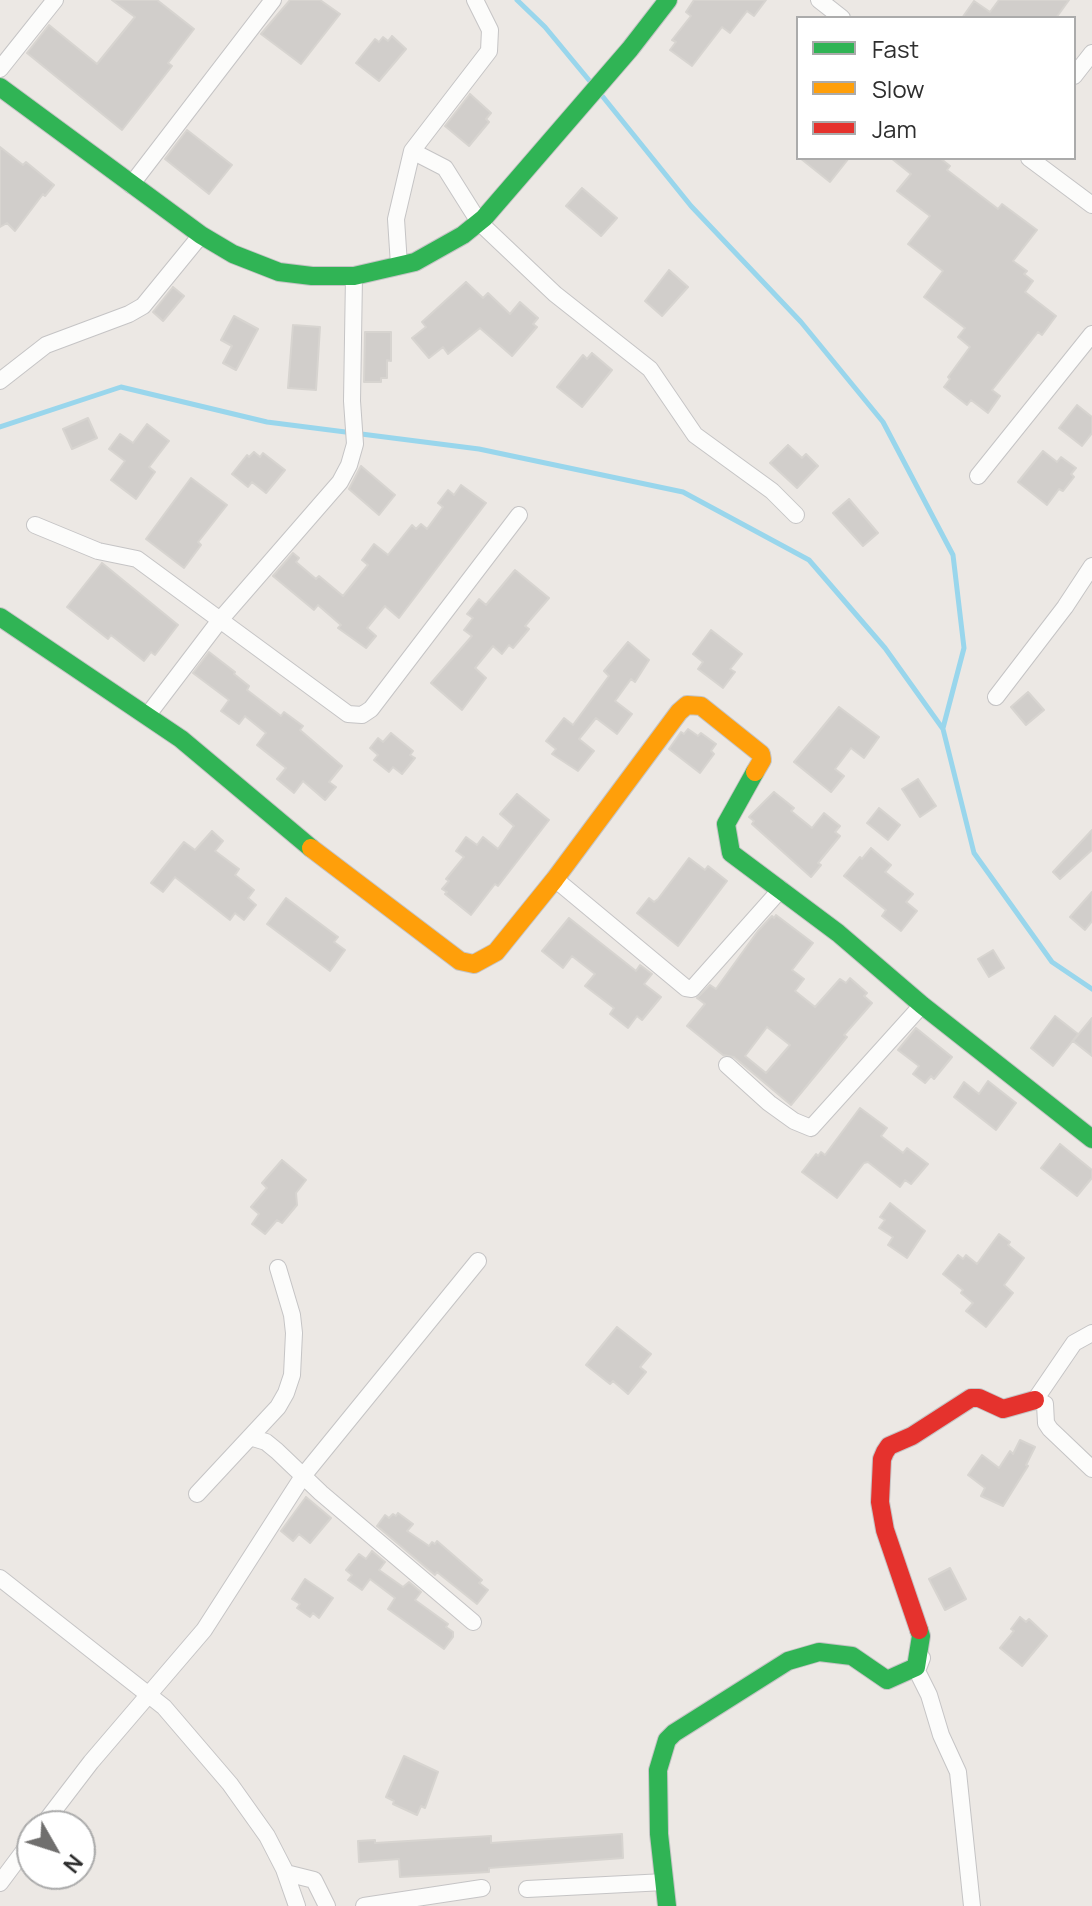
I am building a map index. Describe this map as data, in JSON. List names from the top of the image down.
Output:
{
  "legend": ["Fast", "Slow", "Jam"],
  "north": "bottom right"
}
